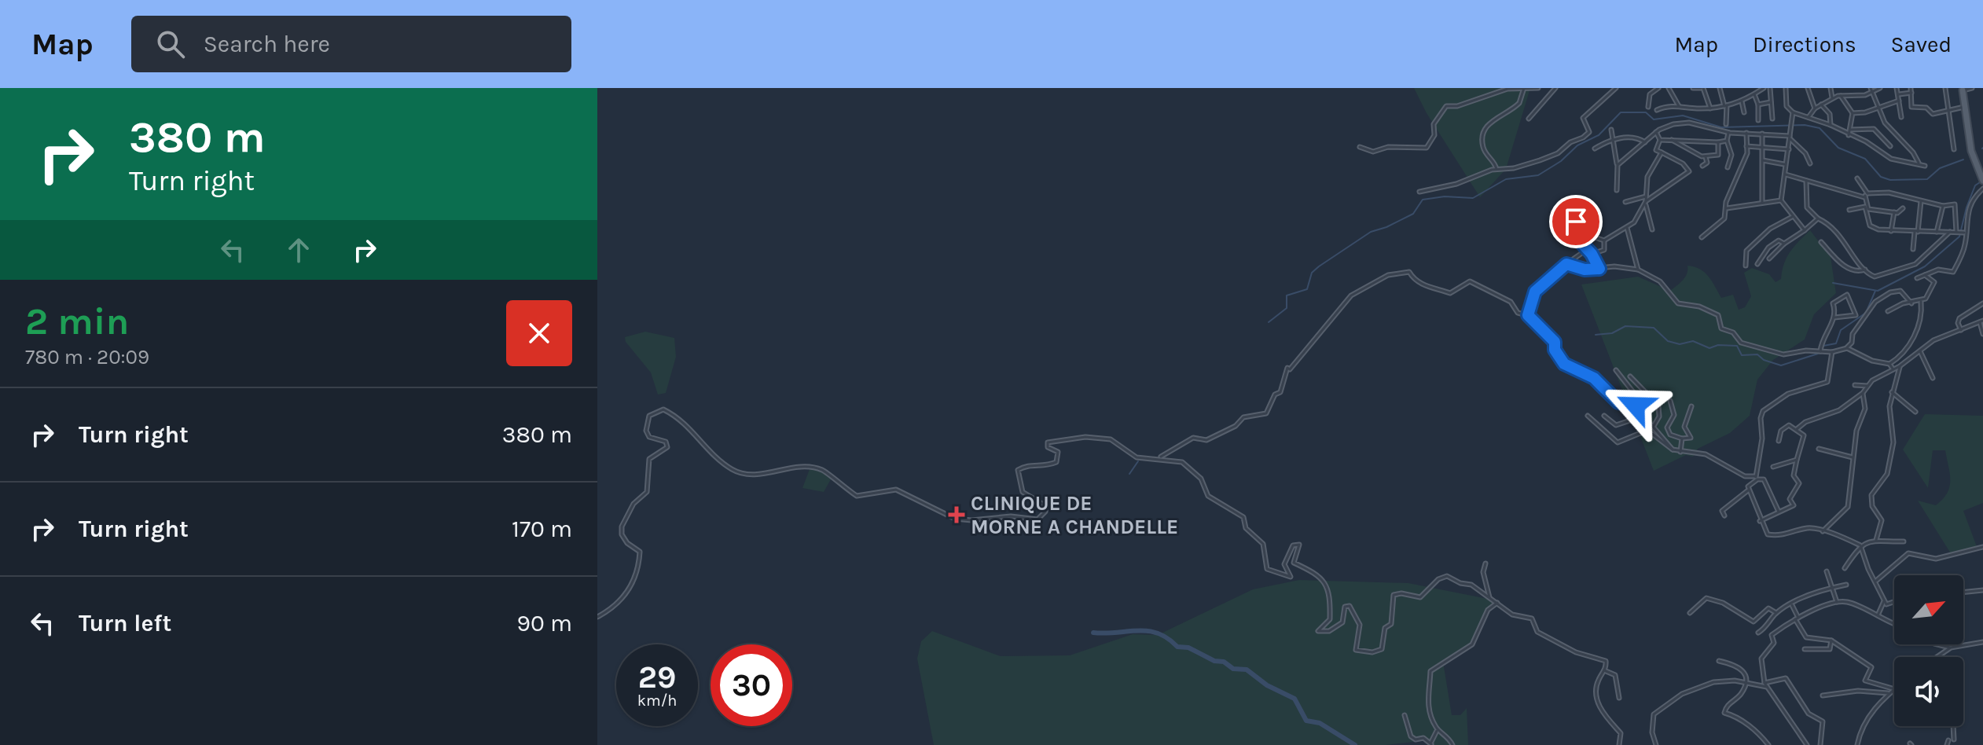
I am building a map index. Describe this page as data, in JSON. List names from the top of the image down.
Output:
{
  "places": {
    "health": ["CLINIQUE DE MORNE A CHANDELLE"]
  },
  "north": "top right",
  "page": {
    "header": "Map",
    "search": "Search here",
    "nav": ["Map", "Directions", "Saved"],
    "turn": ["380 m", "Turn right"],
    "heading": ["2 min", "780 m · 20:09"],
    "list": [
      {
        "name": "Turn right",
        "value": "380 m"
      },
      {
        "name": "Turn right",
        "value": "170 m"
      },
      {
        "name": "Turn left",
        "value": "90 m"
      }
    ],
    "speed": "29 km/h",
    "limit": "30"
  }
}
